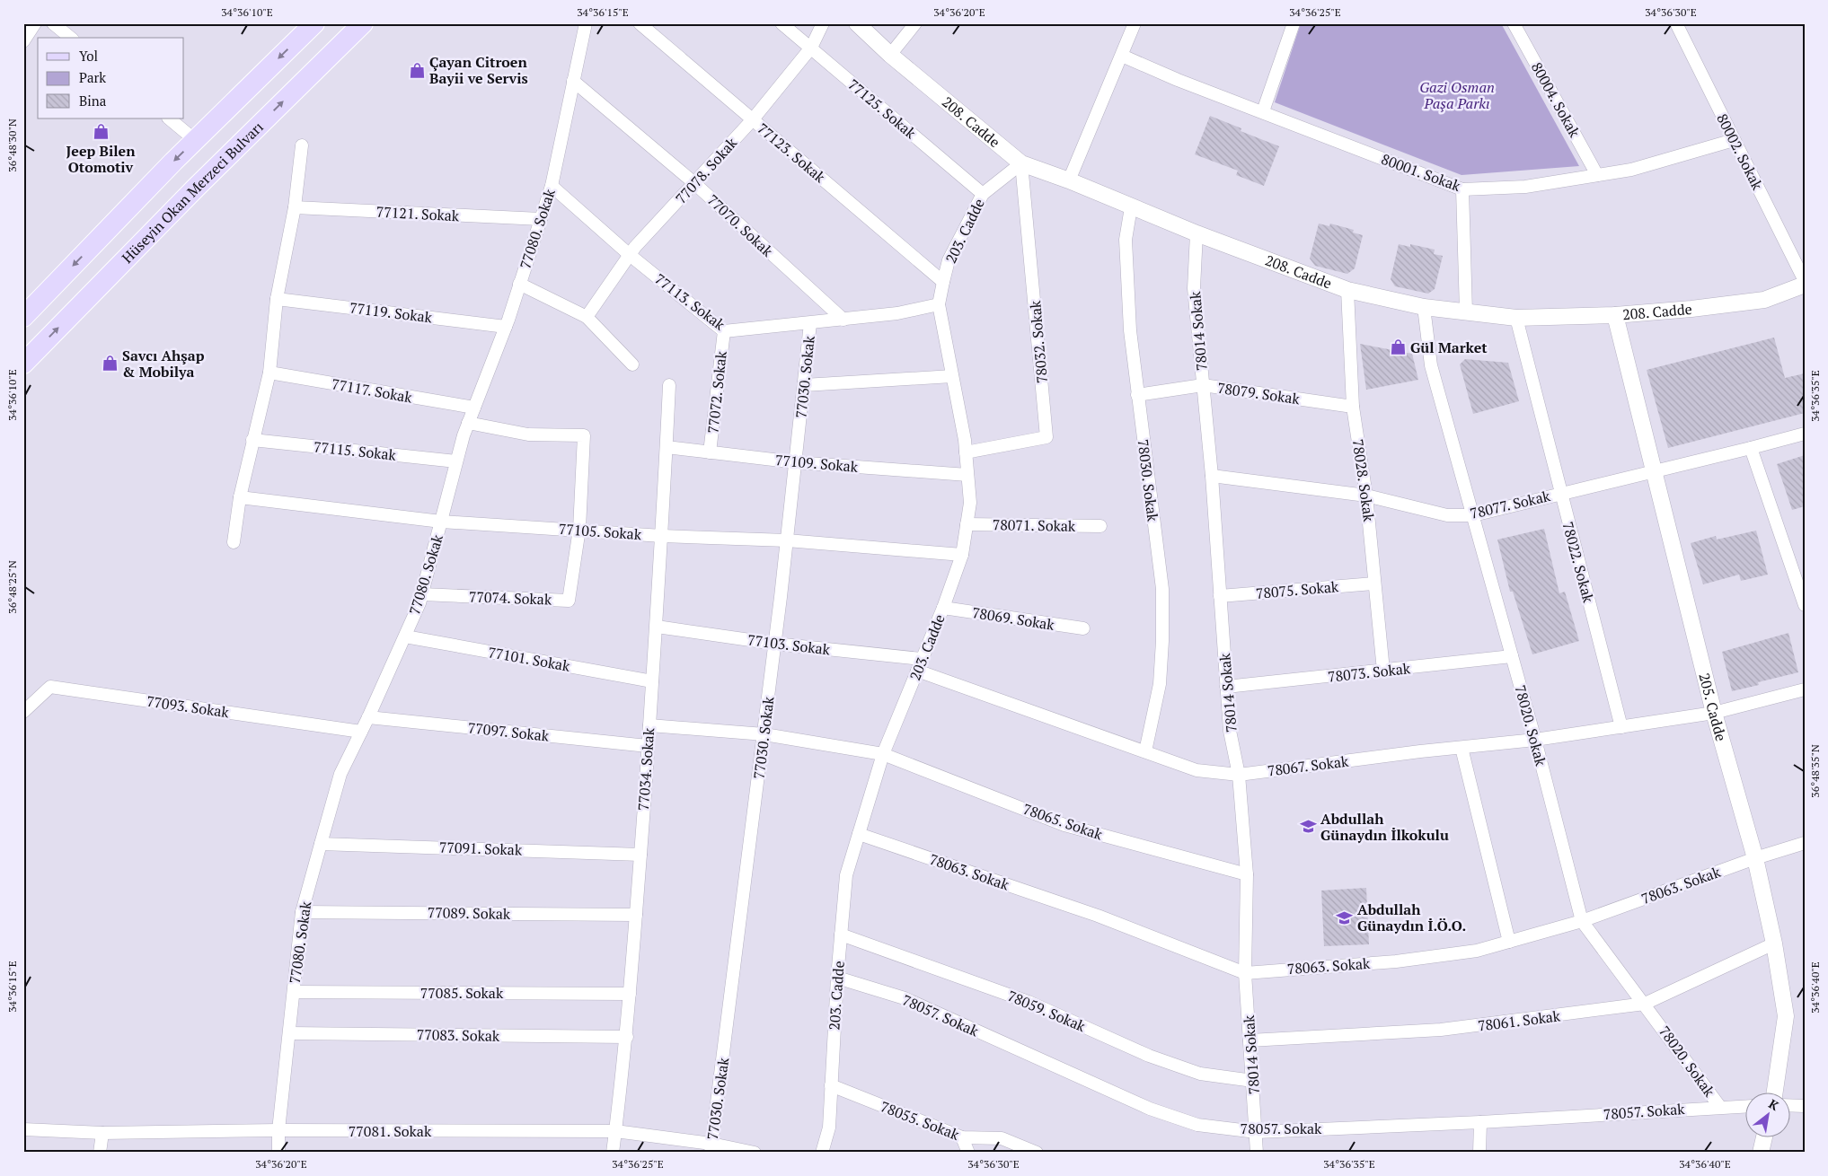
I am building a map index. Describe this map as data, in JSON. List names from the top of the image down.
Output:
{
  "streets": {
    "main road": ["Hüseyin Okan Merzeci Bulvarı"],
    "street": [
      "80004. Sokak",
      "77125. Sokak",
      "208. Cadde",
      "80002. Sokak",
      "77123. Sokak",
      "77078. Sokak",
      "80001. Sokak",
      "77121. Sokak",
      "77070. Sokak",
      "77080. Sokak",
      "203. Cadde",
      "77113. Sokak",
      "77119. Sokak",
      "78014 Sokak",
      "78032. Sokak",
      "77030. Sokak",
      "77117. Sokak",
      "77072. Sokak",
      "78079. Sokak",
      "77115. Sokak",
      "77109. Sokak",
      "78030. Sokak",
      "78028. Sokak",
      "78077. Sokak",
      "78071. Sokak",
      "77105. Sokak",
      "78022. Sokak",
      "78075. Sokak",
      "77074. Sokak",
      "78069. Sokak",
      "77103. Sokak",
      "77101. Sokak",
      "78073. Sokak",
      "77093. Sokak",
      "205. Cadde",
      "78020. Sokak",
      "77097. Sokak",
      "78067. Sokak",
      "77034. Sokak",
      "78065. Sokak",
      "77091. Sokak",
      "78063. Sokak",
      "77089. Sokak",
      "77085. Sokak",
      "78059. Sokak",
      "78057. Sokak",
      "78061. Sokak",
      "77083. Sokak",
      "78055. Sokak",
      "77081. Sokak"
    ]
  },
  "crossings": [
    ["80004. Sokak", "80001. Sokak"],
    ["77125. Sokak", "77078. Sokak"],
    ["77125. Sokak", "203. Cadde"],
    ["208. Cadde", "203. Cadde"],
    ["208. Cadde", "78014 Sokak"],
    ["208. Cadde", "78032. Sokak"],
    ["208. Cadde", "78030. Sokak"],
    ["208. Cadde", "78028. Sokak"],
    ["208. Cadde", "78022. Sokak"],
    ["208. Cadde", "205. Cadde"],
    ["208. Cadde", "78020. Sokak"],
    ["80002. Sokak", "80001. Sokak"],
    ["77123. Sokak", "77078. Sokak"],
    ["77123. Sokak", "203. Cadde"],
    ["77078. Sokak", "77070. Sokak"],
    ["77078. Sokak", "77113. Sokak"],
    ["77121. Sokak", "77080. Sokak"],
    ["77070. Sokak", "77080. Sokak"],
    ["77070. Sokak", "77113. Sokak"],
    ["77080. Sokak", "77113. Sokak"],
    ["77080. Sokak", "77119. Sokak"],
    ["77080. Sokak", "77117. Sokak"],
    ["77080. Sokak", "77115. Sokak"],
    ["77080. Sokak", "77105. Sokak"],
    ["77080. Sokak", "77074. Sokak"],
    ["77080. Sokak", "77101. Sokak"],
    ["77080. Sokak", "77093. Sokak"],
    ["77080. Sokak", "77097. Sokak"],
    ["77080. Sokak", "77091. Sokak"],
    ["77080. Sokak", "77089. Sokak"],
    ["77080. Sokak", "77085. Sokak"],
    ["77080. Sokak", "77083. Sokak"],
    ["77080. Sokak", "77081. Sokak"],
    ["203. Cadde", "77113. Sokak"],
    ["203. Cadde", "78032. Sokak"],
    ["203. Cadde", "77109. Sokak"],
    ["203. Cadde", "78071. Sokak"],
    ["203. Cadde", "77105. Sokak"],
    ["203. Cadde", "78069. Sokak"],
    ["203. Cadde", "77103. Sokak"],
    ["203. Cadde", "78067. Sokak"],
    ["203. Cadde", "78065. Sokak"],
    ["203. Cadde", "78063. Sokak"],
    ["203. Cadde", "78059. Sokak"],
    ["203. Cadde", "78057. Sokak"],
    ["203. Cadde", "78055. Sokak"],
    ["77113. Sokak", "77030. Sokak"],
    ["77113. Sokak", "77072. Sokak"],
    ["78014 Sokak", "78079. Sokak"],
    ["78014 Sokak", "78077. Sokak"],
    ["78014 Sokak", "78075. Sokak"],
    ["78014 Sokak", "78073. Sokak"],
    ["78014 Sokak", "78067. Sokak"],
    ["78014 Sokak", "78065. Sokak"],
    ["78014 Sokak", "78063. Sokak"],
    ["78014 Sokak", "78059. Sokak"],
    ["78014 Sokak", "78057. Sokak"],
    ["78014 Sokak", "78061. Sokak"],
    ["77030. Sokak", "77109. Sokak"],
    ["77030. Sokak", "77105. Sokak"],
    ["77030. Sokak", "77103. Sokak"],
    ["77030. Sokak", "77081. Sokak"],
    ["77072. Sokak", "77109. Sokak"],
    ["78079. Sokak", "78030. Sokak"],
    ["78079. Sokak", "78028. Sokak"],
    ["77109. Sokak", "77034. Sokak"],
    ["78030. Sokak", "78067. Sokak"],
    ["78028. Sokak", "78077. Sokak"],
    ["78028. Sokak", "78075. Sokak"],
    ["78028. Sokak", "78073. Sokak"],
    ["78077. Sokak", "78022. Sokak"],
    ["78077. Sokak", "205. Cadde"],
    ["78077. Sokak", "78020. Sokak"],
    ["77105. Sokak", "77074. Sokak"],
    ["77105. Sokak", "77034. Sokak"],
    ["78022. Sokak", "78067. Sokak"],
    ["77103. Sokak", "77034. Sokak"],
    ["77101. Sokak", "77034. Sokak"],
    ["78073. Sokak", "78020. Sokak"],
    ["205. Cadde", "78067. Sokak"],
    ["205. Cadde", "78063. Sokak"],
    ["205. Cadde", "78061. Sokak"],
    ["78020. Sokak", "78067. Sokak"],
    ["78020. Sokak", "78063. Sokak"],
    ["78020. Sokak", "78057. Sokak"],
    ["78020. Sokak", "78061. Sokak"],
    ["77097. Sokak", "77034. Sokak"],
    ["77034. Sokak", "77091. Sokak"],
    ["77034. Sokak", "77089. Sokak"],
    ["77034. Sokak", "77085. Sokak"],
    ["77034. Sokak", "77083. Sokak"],
    ["77034. Sokak", "77081. Sokak"]
  ],
  "parks": ["Gazi Osman Paşa Parkı"],
  "places": {
    "shop": [
      "Çayan Citroen Bayii ve Servis",
      "Jeep Bilen Otomotiv",
      "Gül Market",
      "Savcı Ahşap & Mobilya"
    ],
    "school or university": ["Abdullah Günaydın İlkokulu", "Abdullah Günaydın İ.Ö.O."]
  },
  "legend": ["Yol", "Park", "Bina"],
  "north": "top right",
  "coordinates": [
    "34°36'10\"E",
    "34°36'15\"E",
    "34°36'20\"E",
    "34°36'25\"E",
    "34°36'30\"E",
    "36°48'30\"N",
    "34°36'35\"E",
    "36°48'25\"N",
    "36°48'35\"N",
    "34°36'40\"E"
  ]
}
